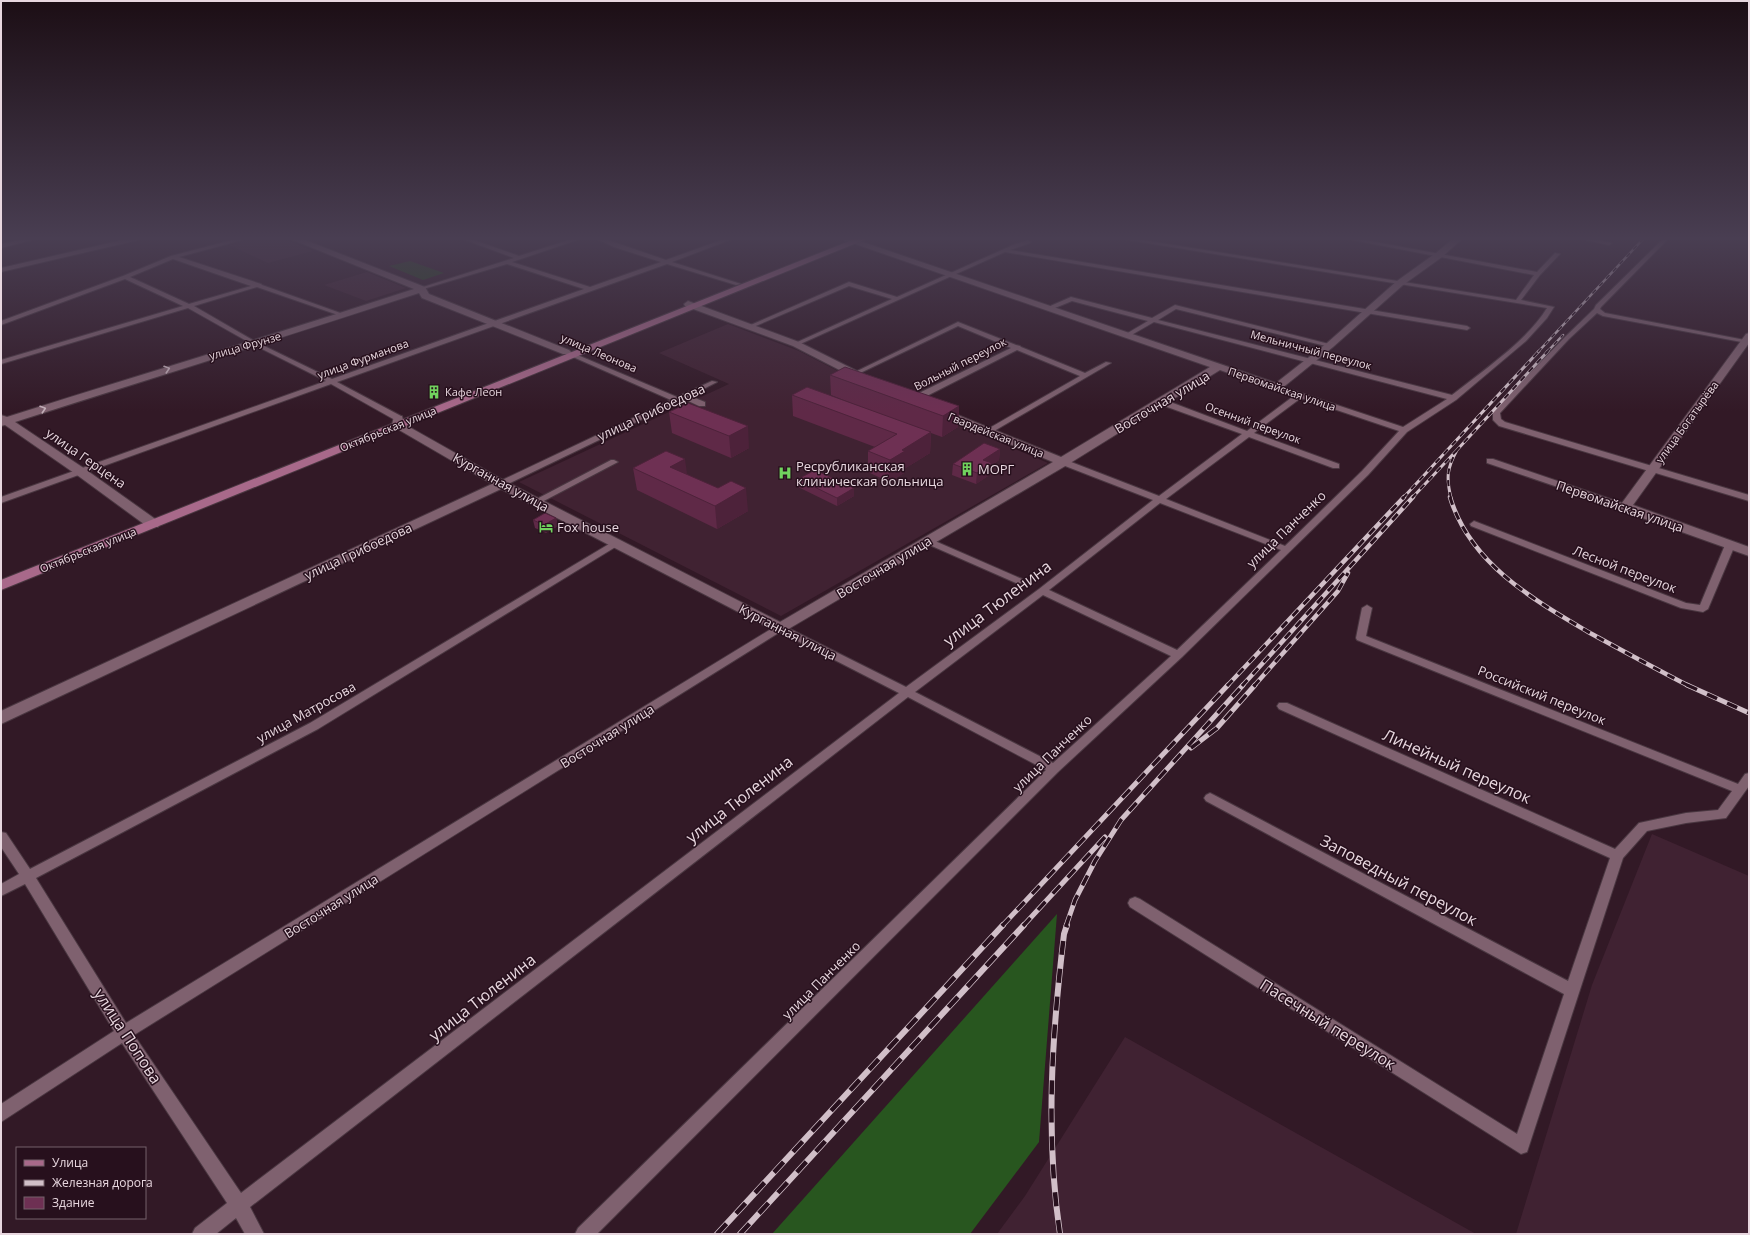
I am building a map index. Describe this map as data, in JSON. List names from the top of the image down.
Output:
{
  "streets": {
    "main road": ["Октябрьская улица"],
    "street": [
      "улица Фрунзе",
      "Мельничный переулок",
      "улица Леонова",
      "улица Фурманова",
      "Вольный переулок",
      "Первомайская улица",
      "Восточная улица",
      "улица Грибоедова",
      "улица Богатырёва",
      "Осенний переулок",
      "Гвардейская улица",
      "улица Герцена",
      "Курганная улица",
      "улица Панченко",
      "Лесной переулок",
      "улица Тюленина",
      "Российский переулок",
      "улица Матросова",
      "Линейный переулок",
      "Заповедный переулок",
      "Пасечный переулок",
      "улица Попова"
    ]
  },
  "crossings": [
    ["улица Фрунзе", "улица Герцена"],
    ["улица Фрунзе", "Курганная улица"],
    ["Мельничный переулок", "Первомайская улица"],
    ["Мельничный переулок", "улица Панченко"],
    ["улица Леонова", "улица Фурманова"],
    ["улица Леонова", "улица Грибоедова"],
    ["улица Леонова", "Октябрьская улица"],
    ["улица Фурманова", "улица Герцена"],
    ["улица Фурманова", "Курганная улица"],
    ["Вольный переулок", "Гвардейская улица"],
    ["Первомайская улица", "Восточная улица"],
    ["Первомайская улица", "улица Богатырёва"],
    ["Первомайская улица", "улица Панченко"],
    ["Первомайская улица", "Лесной переулок"],
    ["Первомайская улица", "улица Тюленина"],
    ["Восточная улица", "Осенний переулок"],
    ["Восточная улица", "Гвардейская улица"],
    ["Восточная улица", "Курганная улица"],
    ["Восточная улица", "улица Попова"],
    ["улица Грибоедова", "Курганная улица"],
    ["Осенний переулок", "улица Тюленина"],
    ["Октябрьская улица", "улица Герцена"],
    ["Октябрьская улица", "Курганная улица"],
    ["Гвардейская улица", "улица Панченко"],
    ["Гвардейская улица", "улица Тюленина"],
    ["Курганная улица", "улица Панченко"],
    ["Курганная улица", "улица Тюленина"],
    ["Курганная улица", "улица Матросова"],
    ["улица Тюленина", "улица Попова"],
    ["улица Матросова", "улица Попова"],
    ["Заповедный переулок", "Пасечный переулок"]
  ],
  "places": {
    "building": ["Кафе Леон", "МОРГ"],
    "hospital": ["Ресрубликанская клиническая больница"],
    "hotel": ["Fox house"]
  },
  "legend": ["Улица", "Железная дорога", "Здание"]
}
